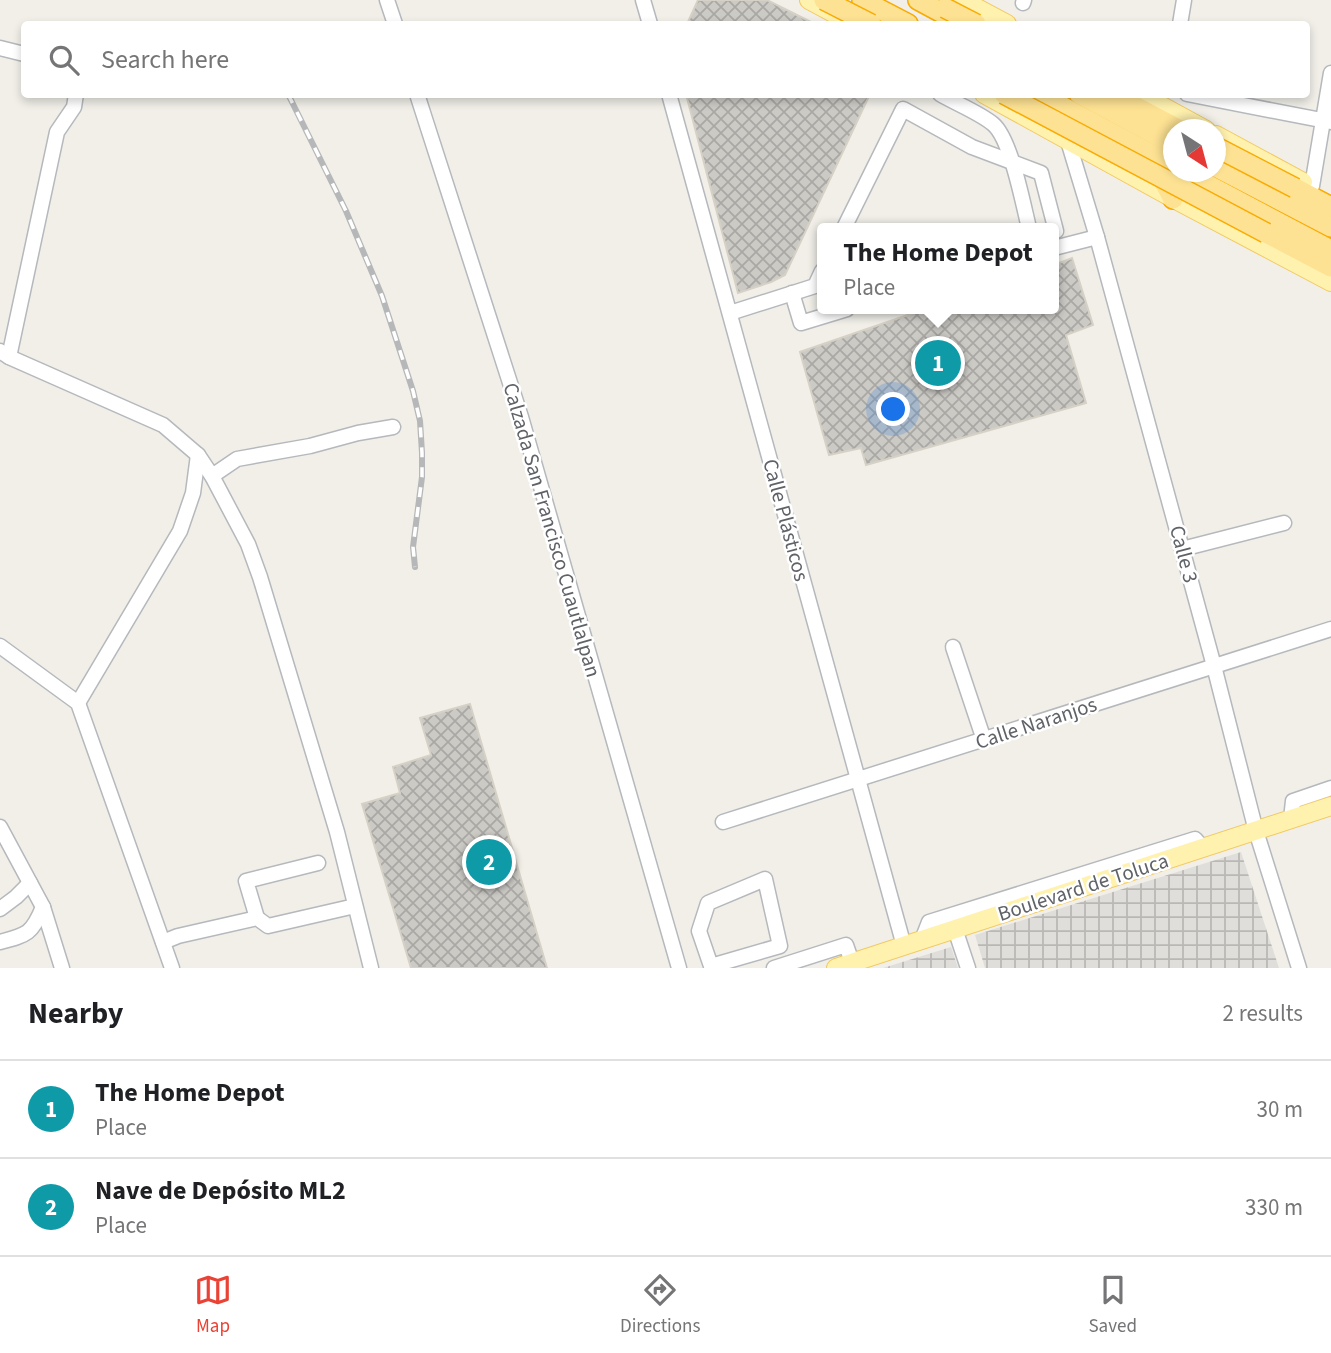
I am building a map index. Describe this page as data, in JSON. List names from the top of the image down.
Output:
{
  "streets": {
    "main road": ["Boulevard de Toluca"],
    "street": [
      "Calle Plásticos",
      "Calzada San Francisco Cuautlalpan",
      "Calle 3",
      "Calle Naranjos"
    ]
  },
  "crossings": [
    ["Calle Plásticos", "Calle Naranjos"],
    ["Calle Plásticos", "Boulevard de Toluca"],
    ["Calle 3", "Calle Naranjos"],
    ["Calle 3", "Boulevard de Toluca"]
  ],
  "north": "bottom right",
  "page": {
    "search": "Search here",
    "popup": ["The Home Depot", "Place"],
    "pins": ["1", "2"],
    "heading": ["Nearby", "2 results"],
    "list": [
      {
        "mark": "1",
        "name": "The Home Depot",
        "note": "Place",
        "value": "30 m"
      },
      {
        "mark": "2",
        "name": "Nave de Depósito ML2",
        "note": "Place",
        "value": "330 m"
      }
    ],
    "nav": ["Map", "Directions", "Saved"]
  }
}
